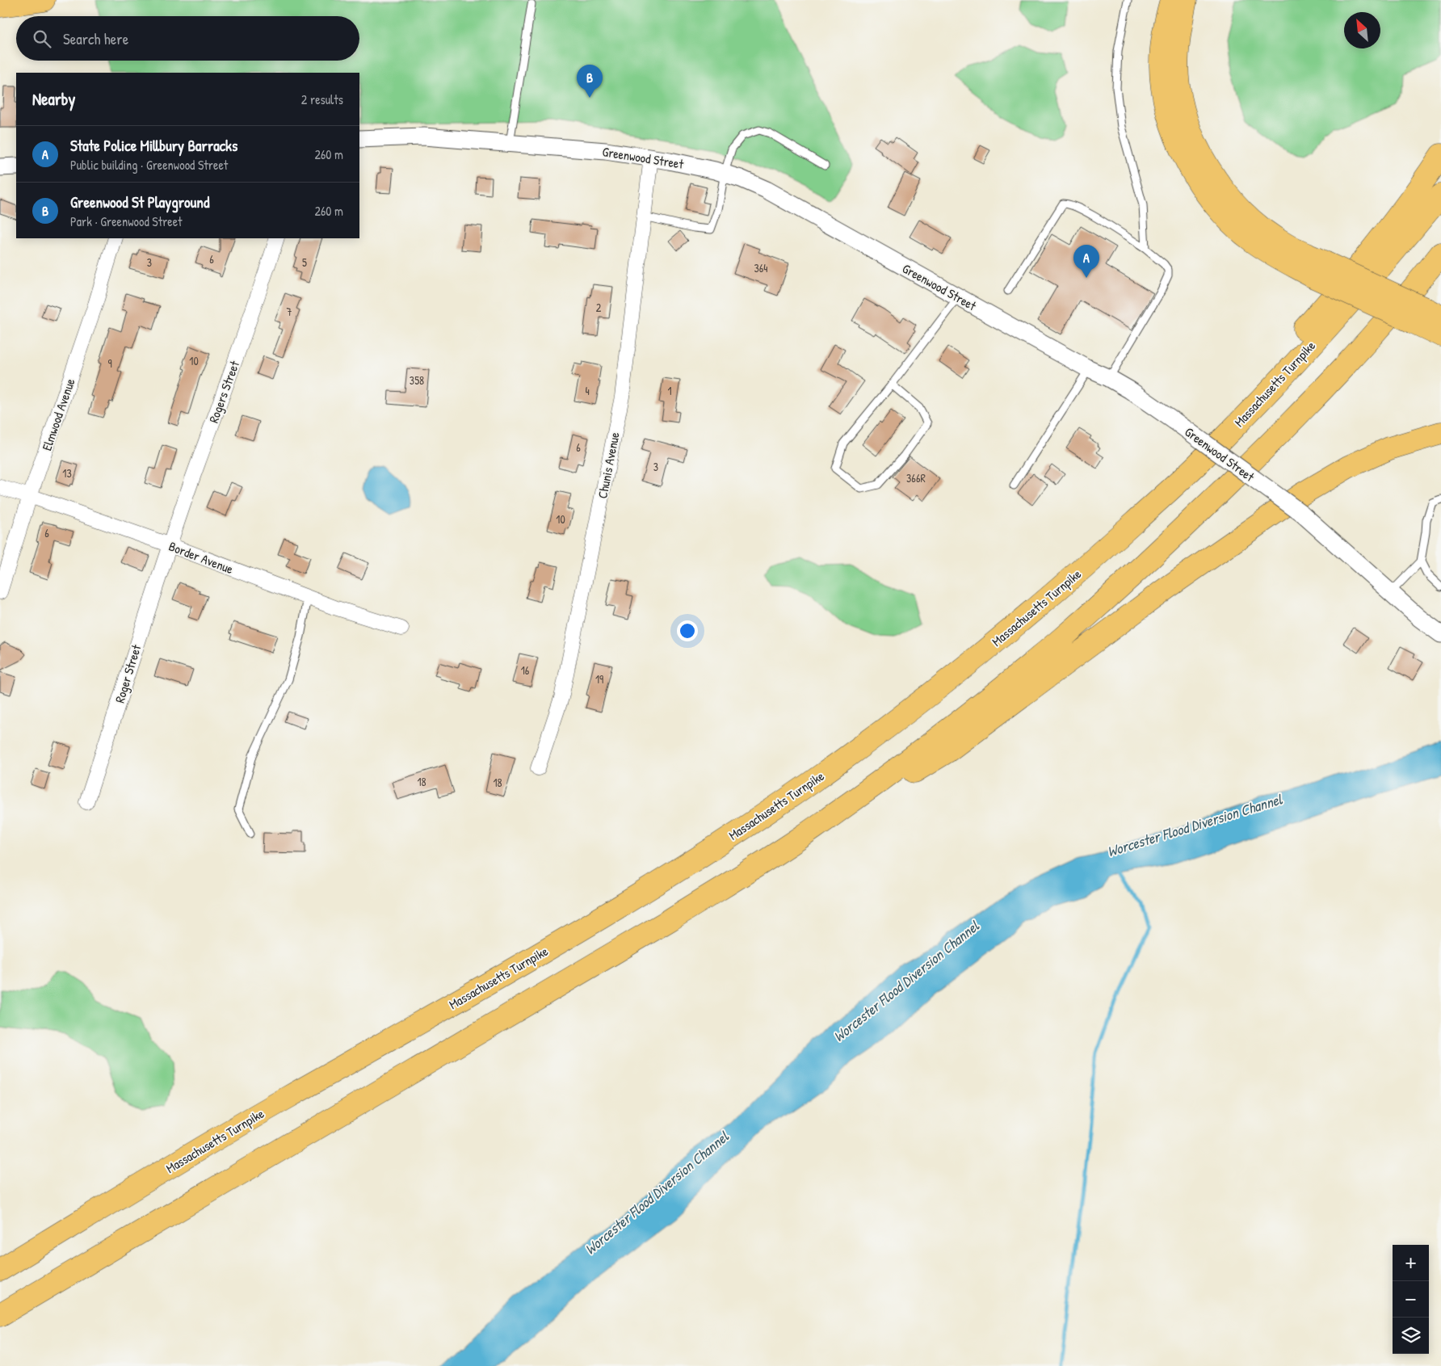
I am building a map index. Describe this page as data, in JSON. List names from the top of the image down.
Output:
{
  "streets": {
    "main road": ["Massachusetts Turnpike"],
    "street": [
      "Greenwood Street",
      "Rogers Street",
      "Elmwood Avenue",
      "Chunis Avenue",
      "Border Avenue",
      "Roger Street"
    ]
  },
  "crossings": [
    ["Greenwood Street", "Chunis Avenue"],
    ["Rogers Street", "Border Avenue"],
    ["Rogers Street", "Roger Street"],
    ["Elmwood Avenue", "Border Avenue"],
    ["Border Avenue", "Roger Street"]
  ],
  "water": ["Worcester Flood Diversion Channel"],
  "house_numbers": [
    "6",
    "3",
    "5",
    "364",
    "2",
    "7",
    "10",
    "9",
    "358",
    "4",
    "1",
    "6",
    "3",
    "13",
    "366R",
    "10",
    "6",
    "16",
    "19",
    "18",
    "18"
  ],
  "north": "top left",
  "page": {
    "search": "Search here",
    "pins": ["B", "A"],
    "heading": ["Nearby", "2 results"],
    "list": [
      {
        "mark": "A",
        "name": "State Police Millbury Barracks",
        "note": "Public building · Greenwood Street",
        "value": "260 m"
      },
      {
        "mark": "B",
        "name": "Greenwood St Playground",
        "note": "Park · Greenwood Street",
        "value": "260 m"
      }
    ],
    "map_buttons": ["+", "−"]
  }
}
